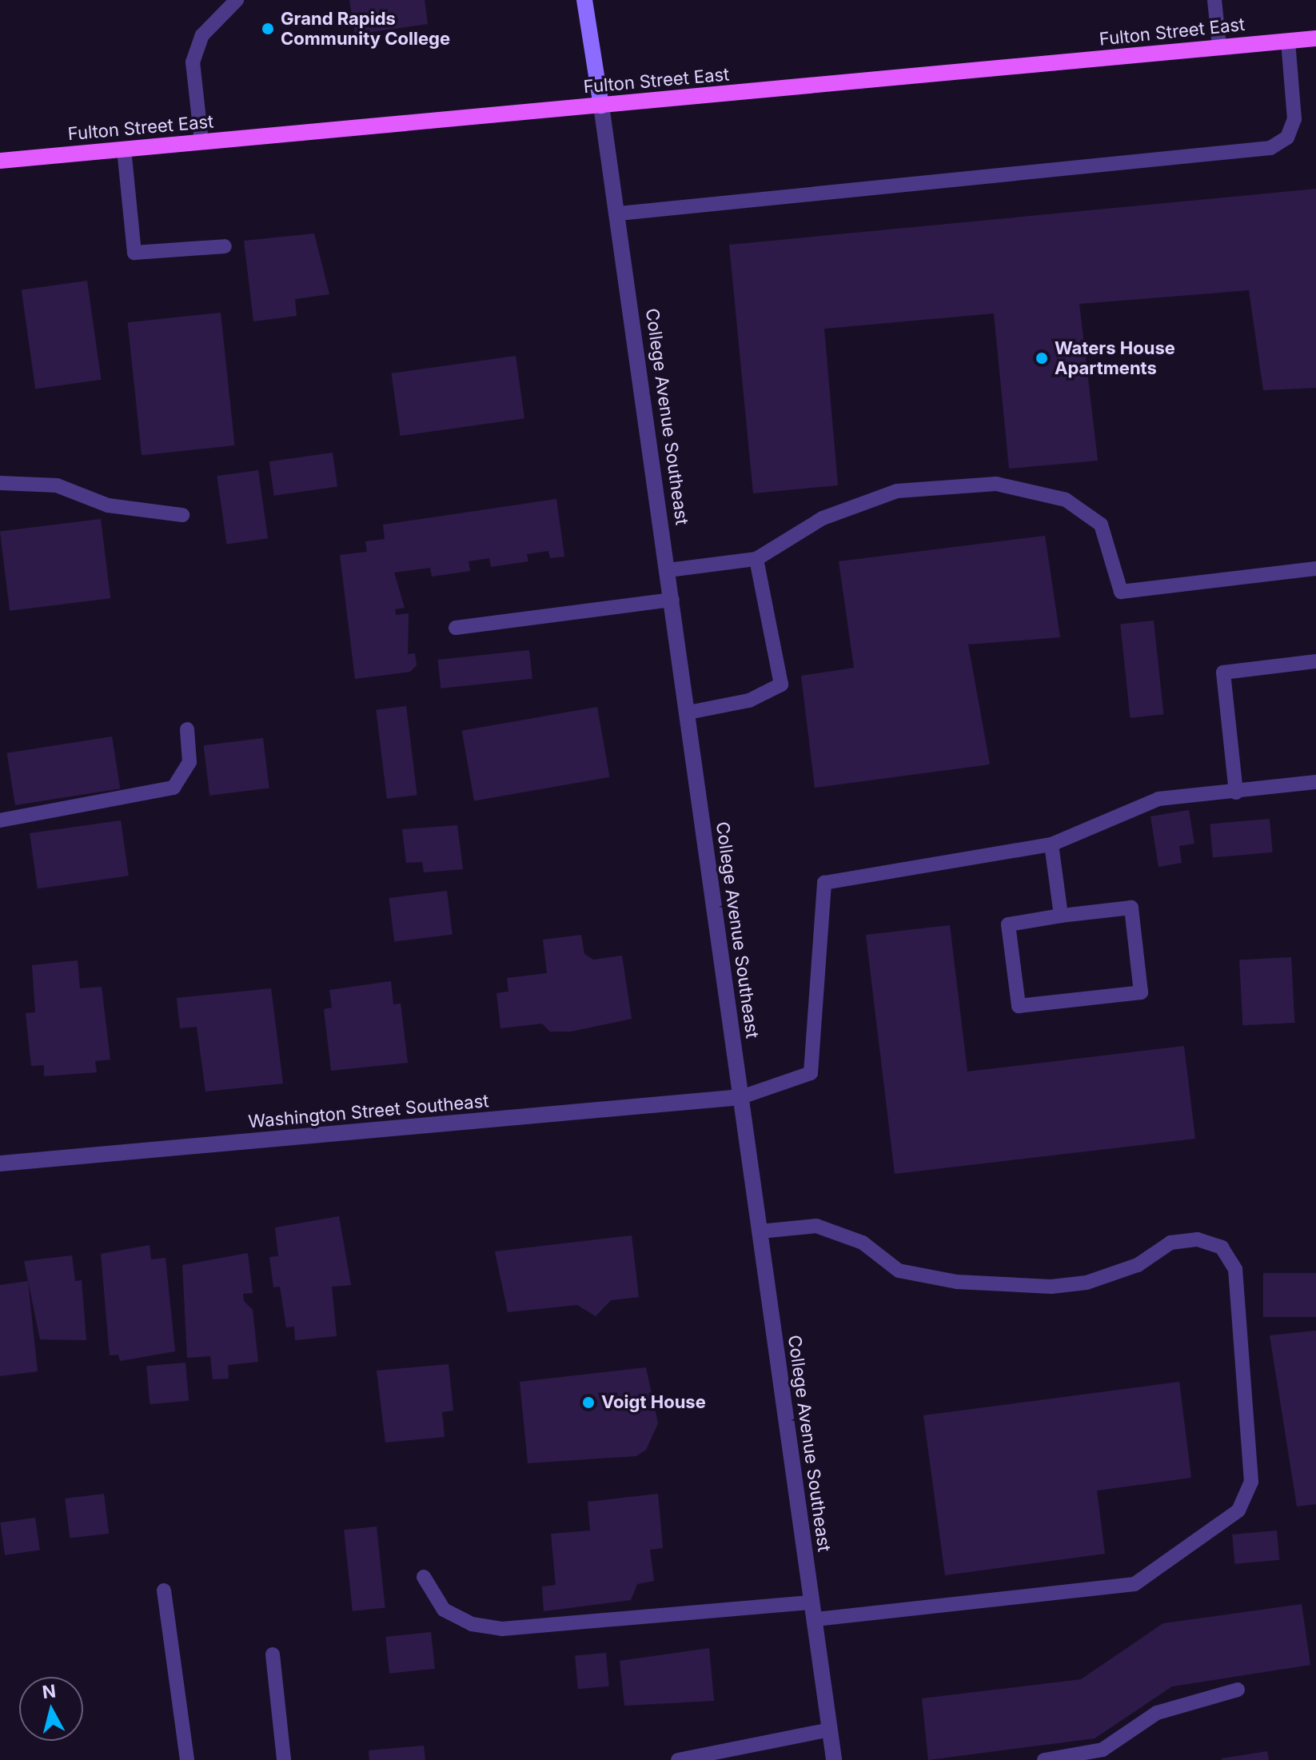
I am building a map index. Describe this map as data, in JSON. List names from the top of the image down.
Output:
{
  "streets": {
    "main road": ["Fulton Street East"],
    "street": ["College Avenue Southeast", "Washington Street Southeast"]
  },
  "crossings": [
    ["Fulton Street East", "College Avenue Southeast"],
    ["College Avenue Southeast", "Washington Street Southeast"]
  ],
  "places": ["Grand Rapids Community College", "Waters House Apartments", "Voigt House"],
  "north": "top"
}
